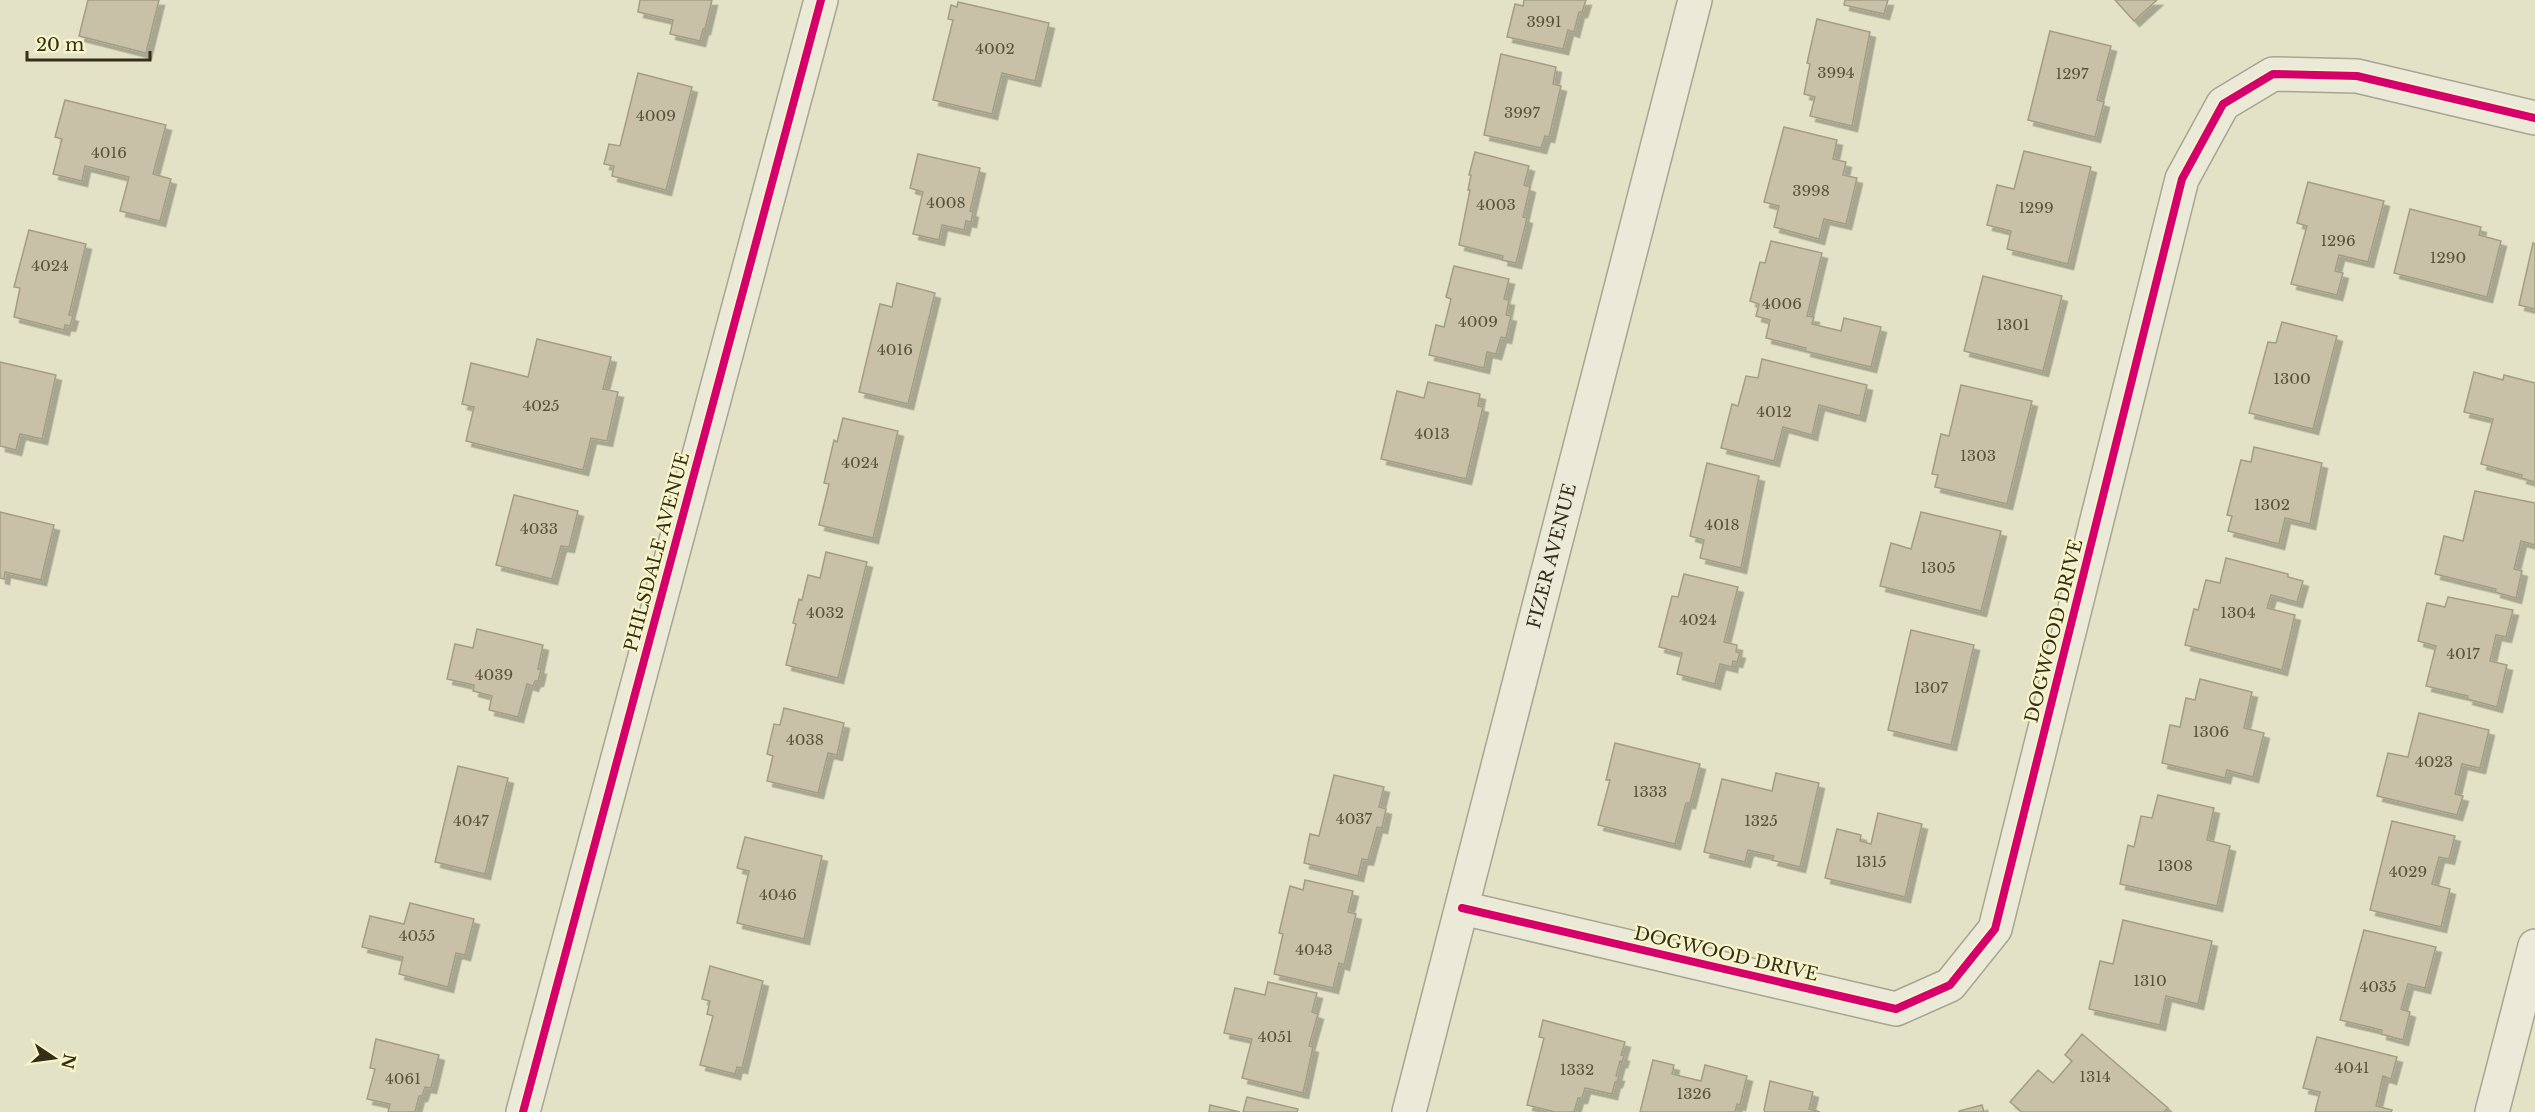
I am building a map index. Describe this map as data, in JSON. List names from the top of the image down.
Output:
{
  "streets": {
    "street": ["PHILSDALE AVENUE", "FIZER AVENUE", "DOGWOOD DRIVE"]
  },
  "crossings": [
    ["FIZER AVENUE", "DOGWOOD DRIVE"]
  ],
  "house_numbers": [
    "3991",
    "4002",
    "3994",
    "1297",
    "3997",
    "4009",
    "4016",
    "3998",
    "4008",
    "4003",
    "1299",
    "1296",
    "1290",
    "4024",
    "4006",
    "4009",
    "1301",
    "4016",
    "1300",
    "4025",
    "4012",
    "4013",
    "1303",
    "4024",
    "1302",
    "4018",
    "4033",
    "1305",
    "4032",
    "1304",
    "4024",
    "4017",
    "4039",
    "1307",
    "1306",
    "4038",
    "4023",
    "1333",
    "4037",
    "4047",
    "1325",
    "1315",
    "1308",
    "4029",
    "4046",
    "4055",
    "4043",
    "1310",
    "4035",
    "4051",
    "4041",
    "1332",
    "1314",
    "4061",
    "1326"
  ],
  "scale_bar": "20 m",
  "north": "right"
}
